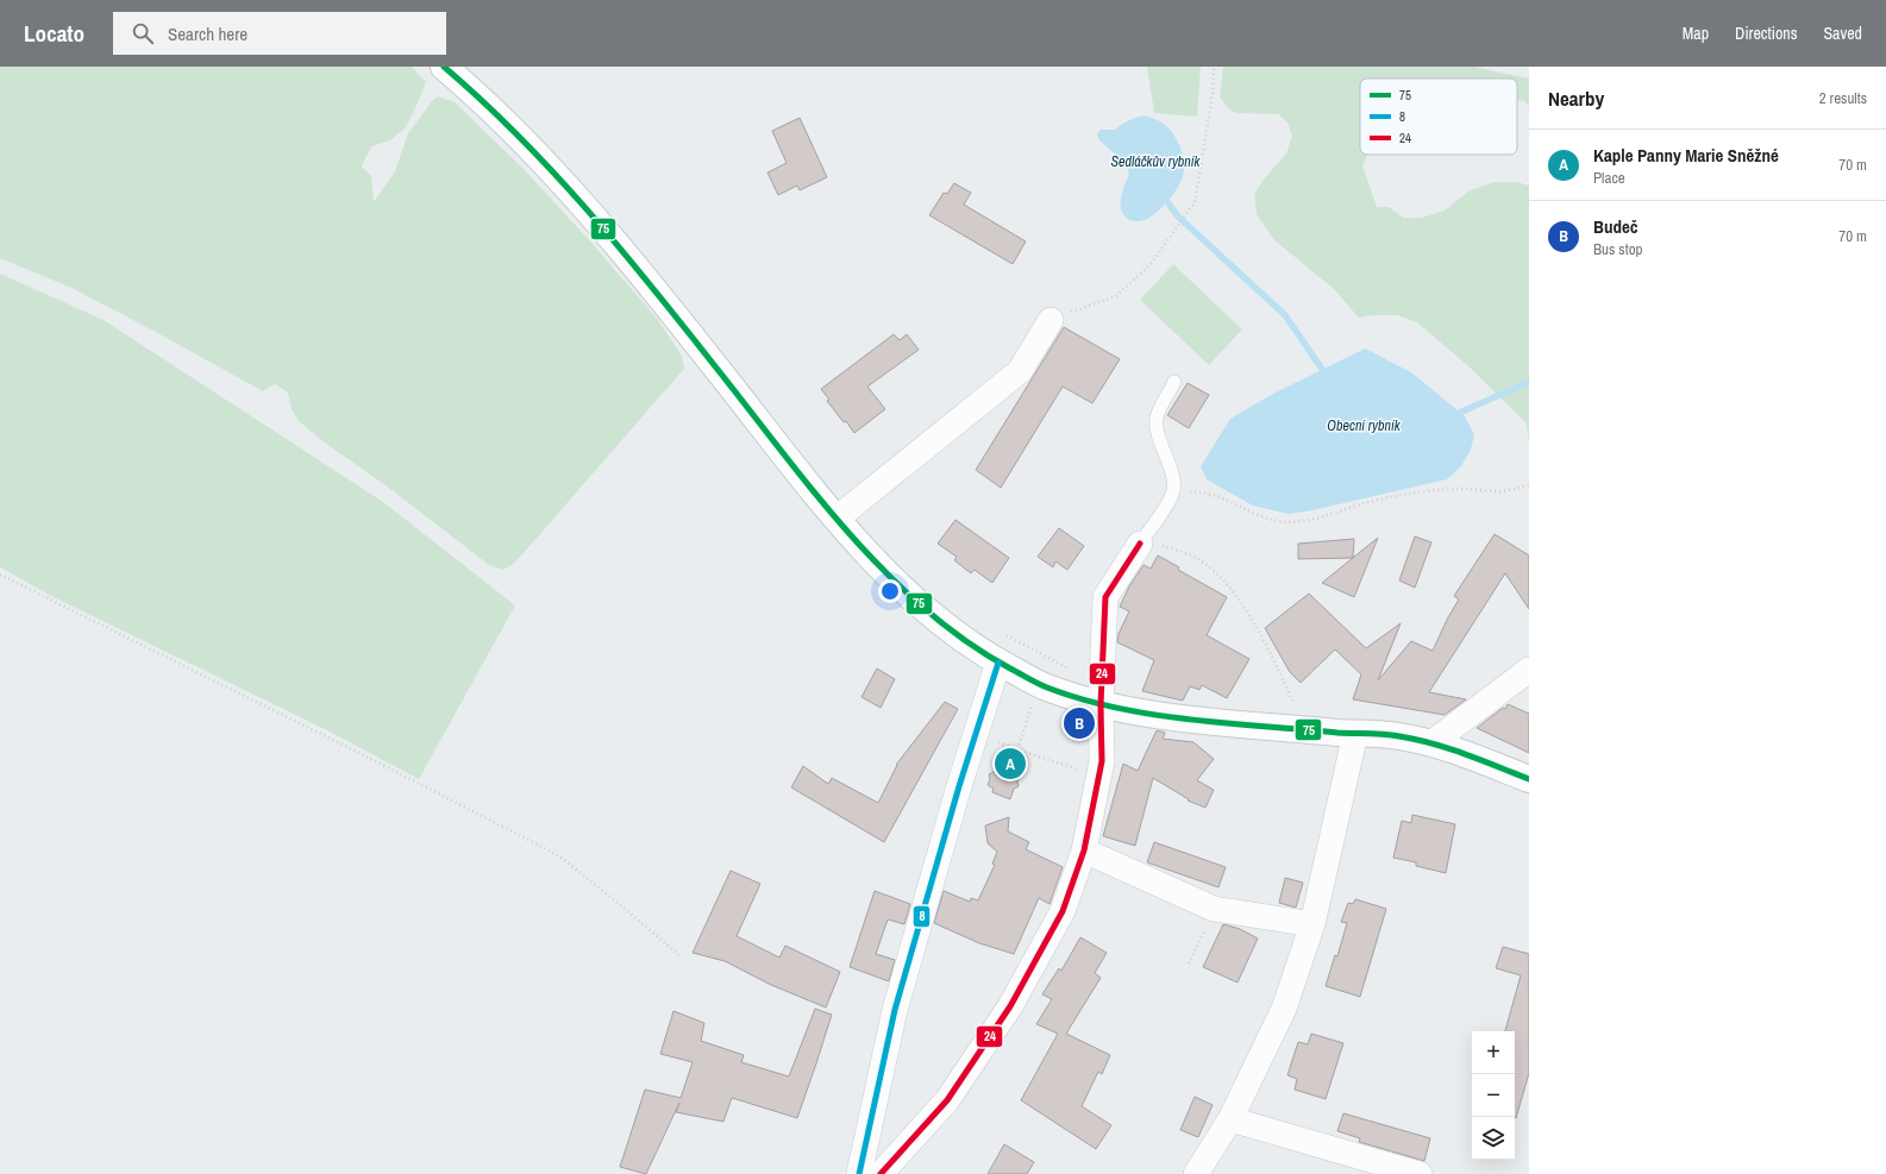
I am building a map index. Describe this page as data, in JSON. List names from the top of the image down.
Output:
{
  "water": ["Sedláčkův rybník", "Obecní rybník"],
  "lines": ["transit line 75", "transit line 24", "transit line 8"],
  "legend": ["75", "8", "24"],
  "page": {
    "header": "Locato",
    "search": "Search here",
    "nav": ["Map", "Directions", "Saved"],
    "heading": ["Nearby", "2 results"],
    "list": [
      {
        "mark": "A",
        "name": "Kaple Panny Marie Sněžné",
        "note": "Place",
        "value": "70 m"
      },
      {
        "mark": "B",
        "name": "Budeč",
        "note": "Bus stop",
        "value": "70 m"
      }
    ],
    "pins": ["B", "A"],
    "map_buttons": ["+", "−"]
  }
}
